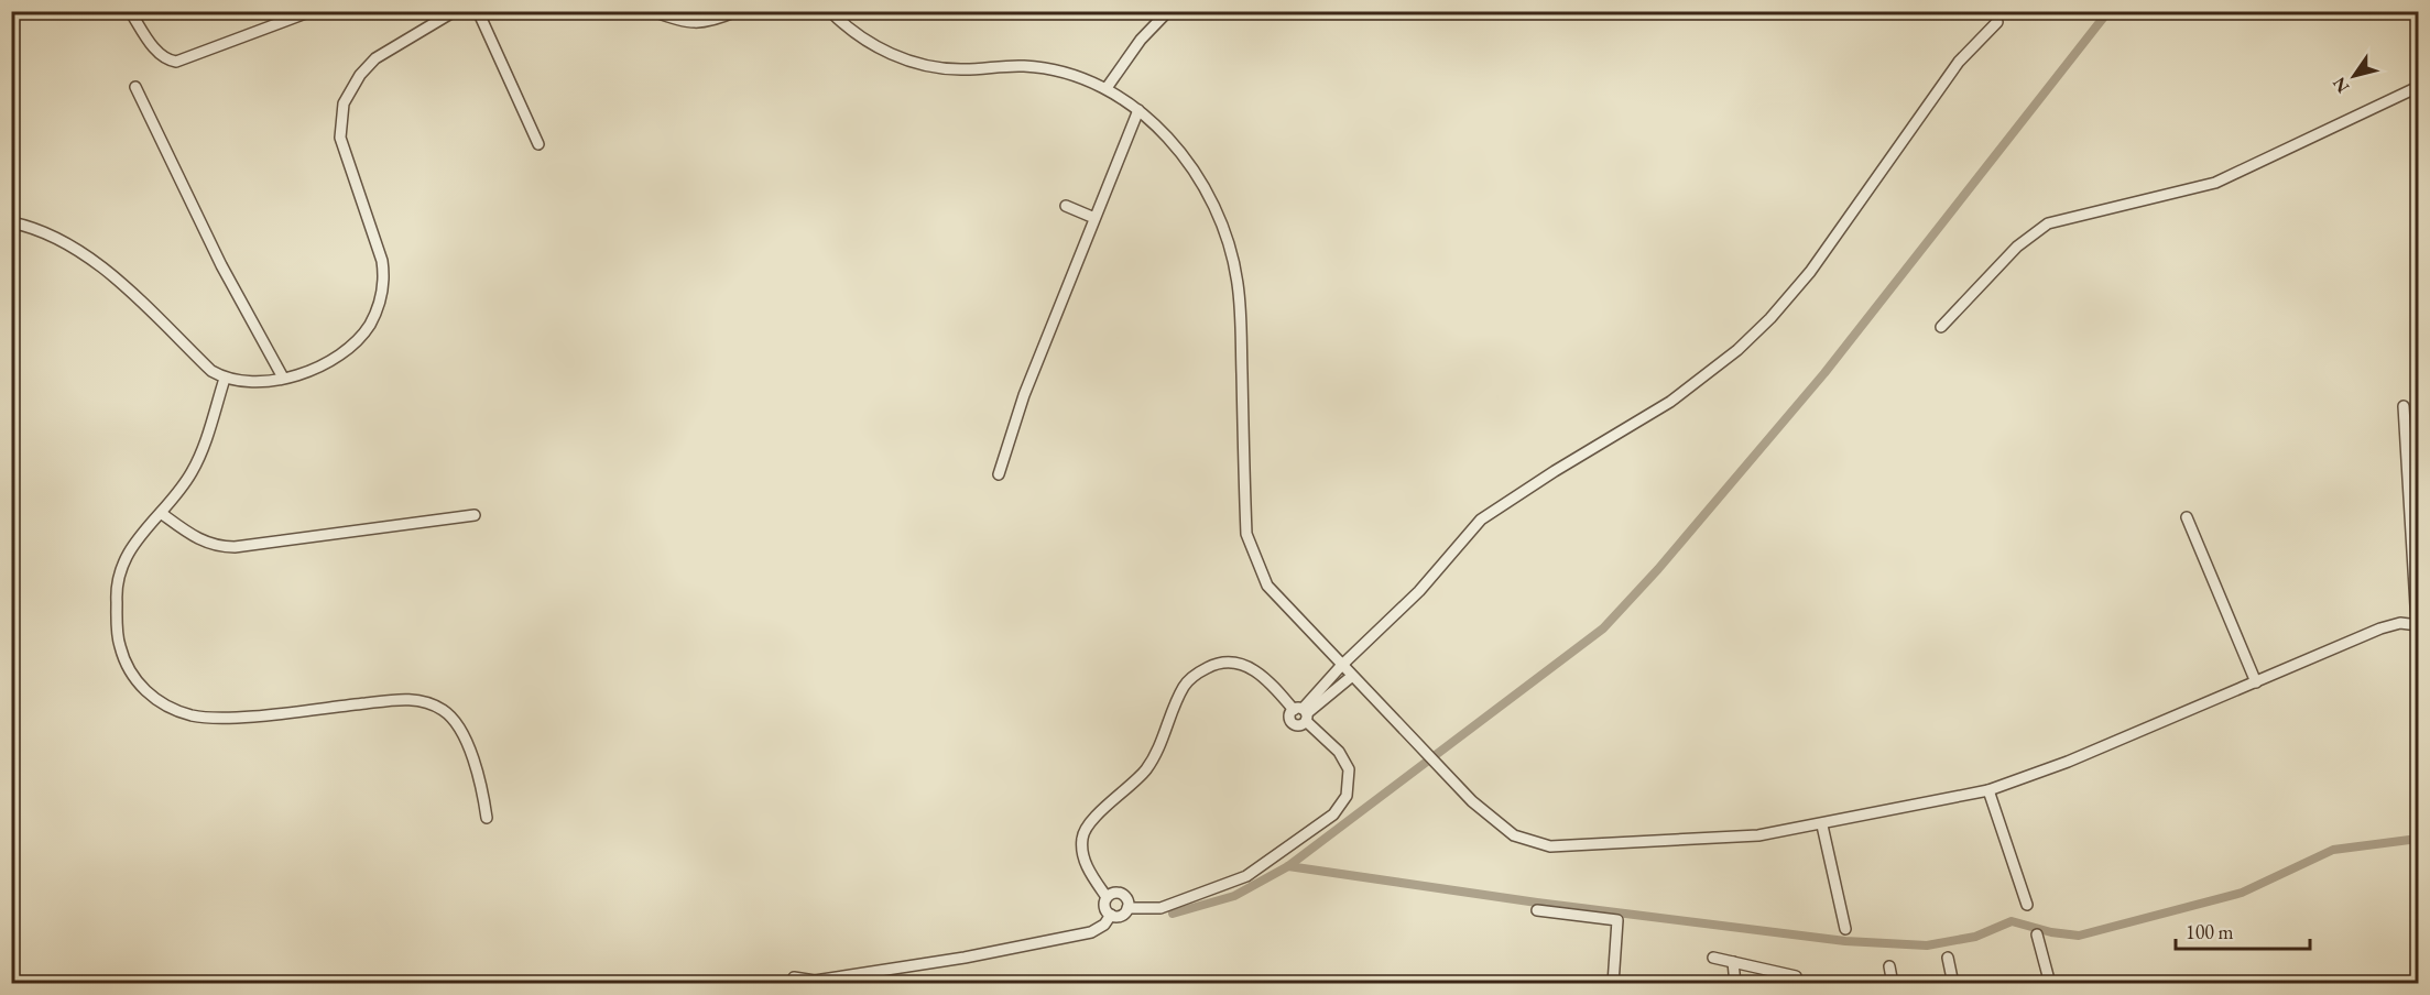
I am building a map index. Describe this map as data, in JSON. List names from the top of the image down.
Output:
{
  "scale_bar": "100 m",
  "north": "bottom left"
}
